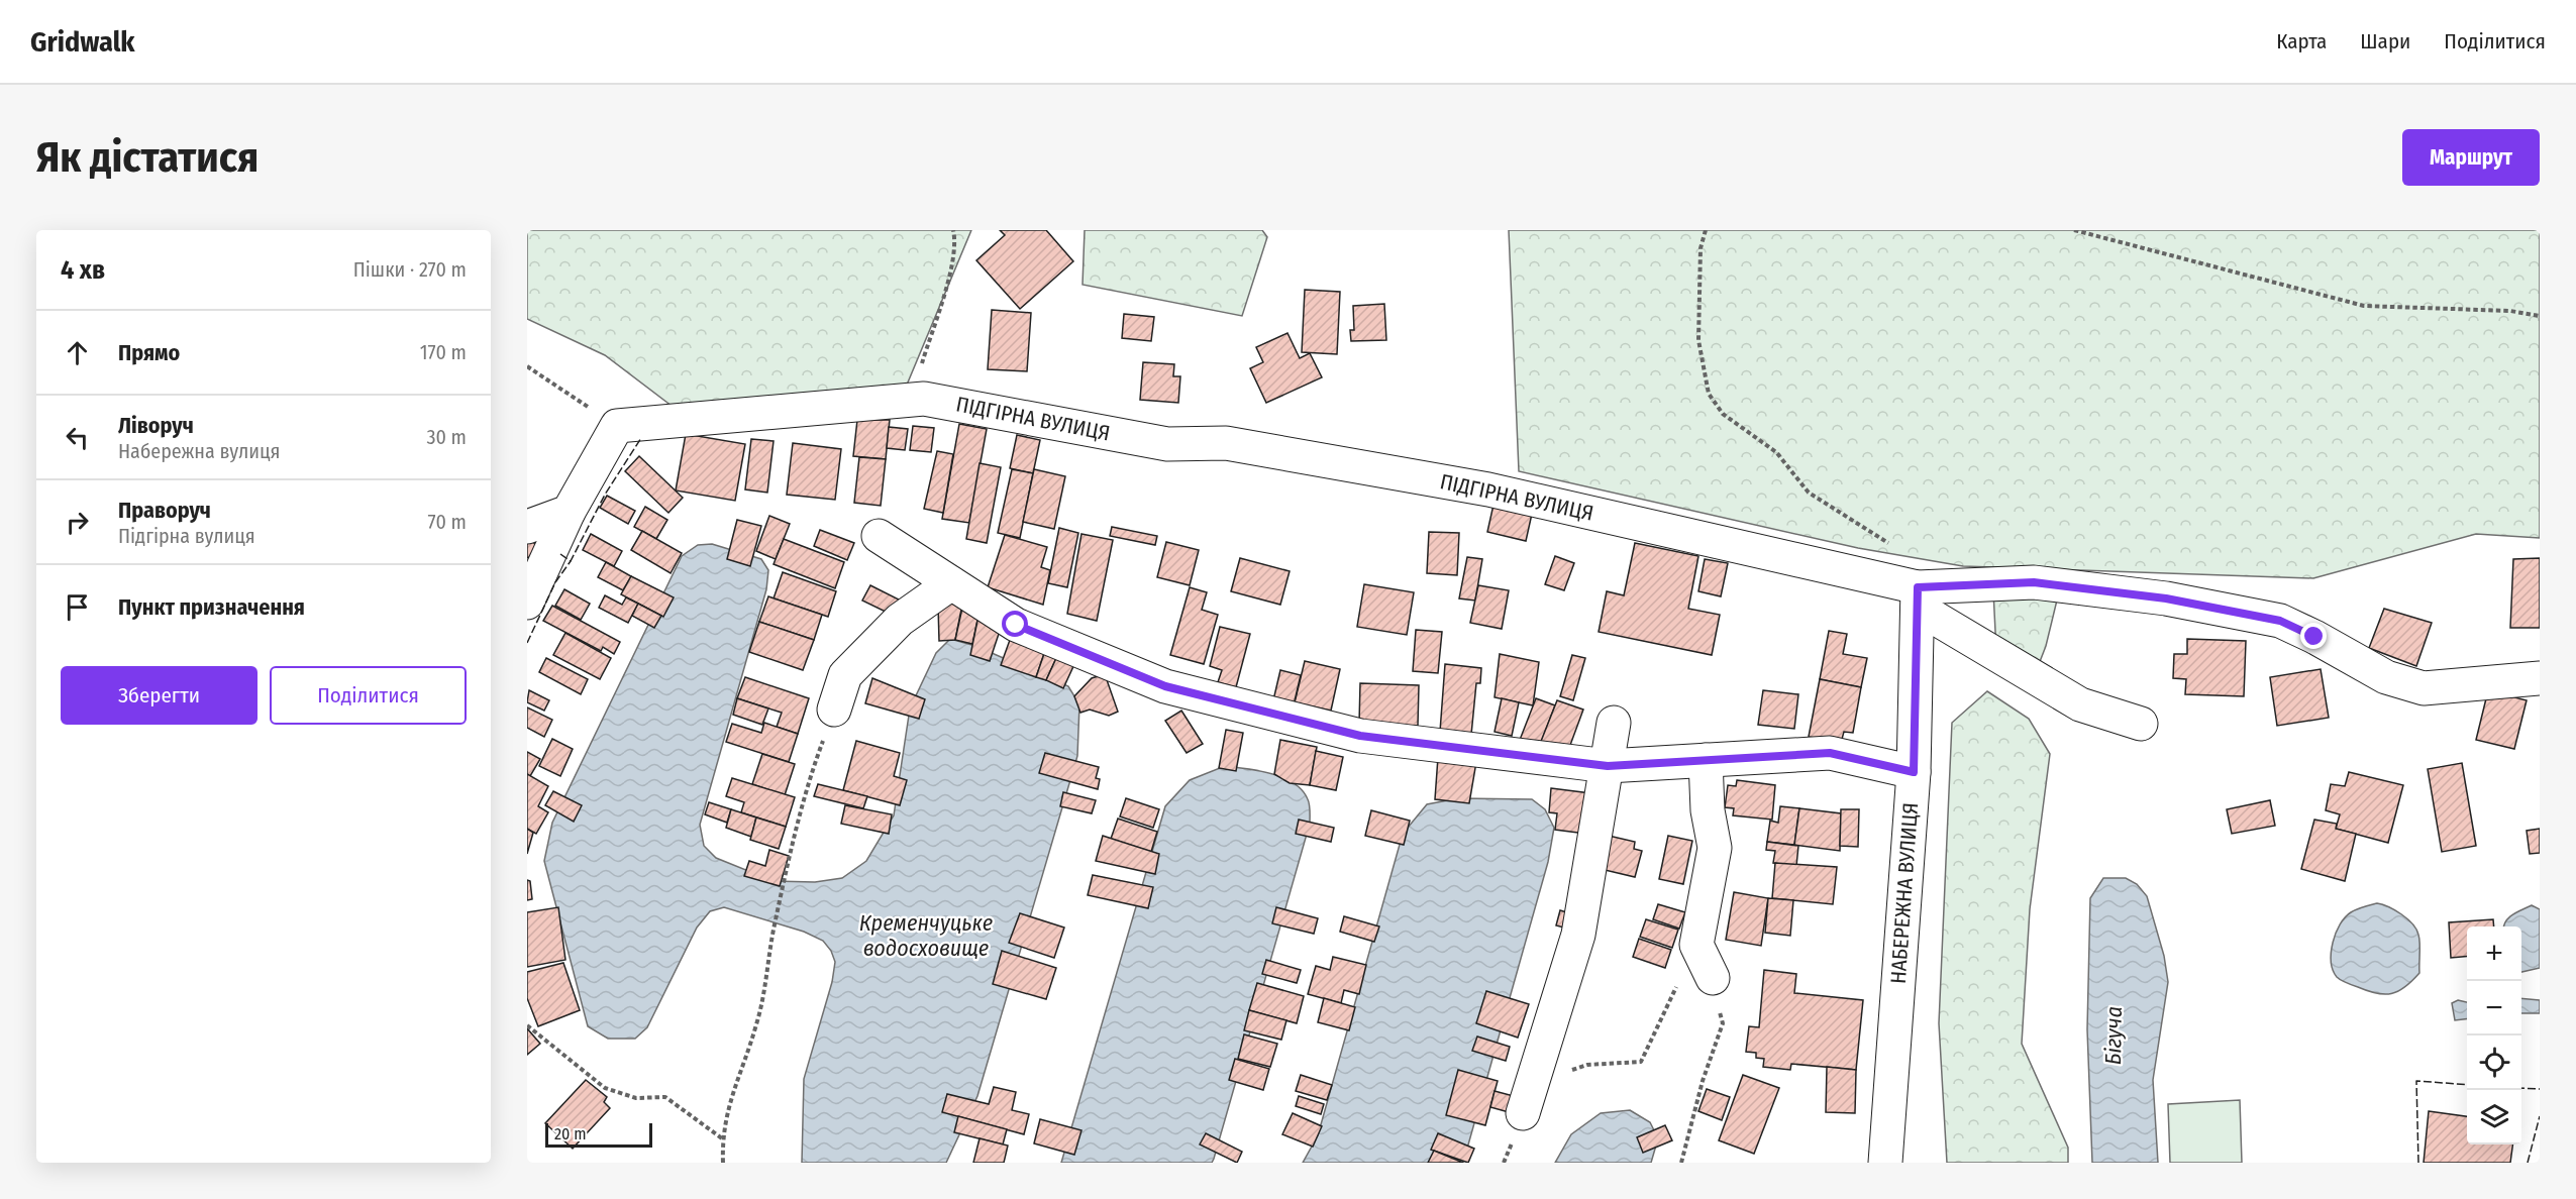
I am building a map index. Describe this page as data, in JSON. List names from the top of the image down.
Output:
{
  "streets": {
    "street": ["ПІДГІРНА ВУЛИЦЯ", "НАБЕРЕЖНА ВУЛИЦЯ"]
  },
  "crossings": [
    ["ПІДГІРНА ВУЛИЦЯ", "НАБЕРЕЖНА ВУЛИЦЯ"]
  ],
  "water": ["Кременчуцьке водосховище", "Бігуча"],
  "scale_bar": "20 m",
  "page": {
    "header": "Gridwalk",
    "nav": ["Карта", "Шари", "Поділитися"],
    "buttons": [
      "Маршрут",
      ["Зберегти", "Поділитися"]
    ],
    "title": "Як дістатися",
    "heading": ["4 хв", "Пішки · 270 m"],
    "list": [
      ["Прямо", "170 m"],
      ["Ліворуч", "Набережна вулиця", "30 m"],
      ["Праворуч", "Підгірна вулиця", "70 m"],
      "Пункт призначення"
    ],
    "map_buttons": ["+", "−"],
    "scale": "20 m"
  }
}
